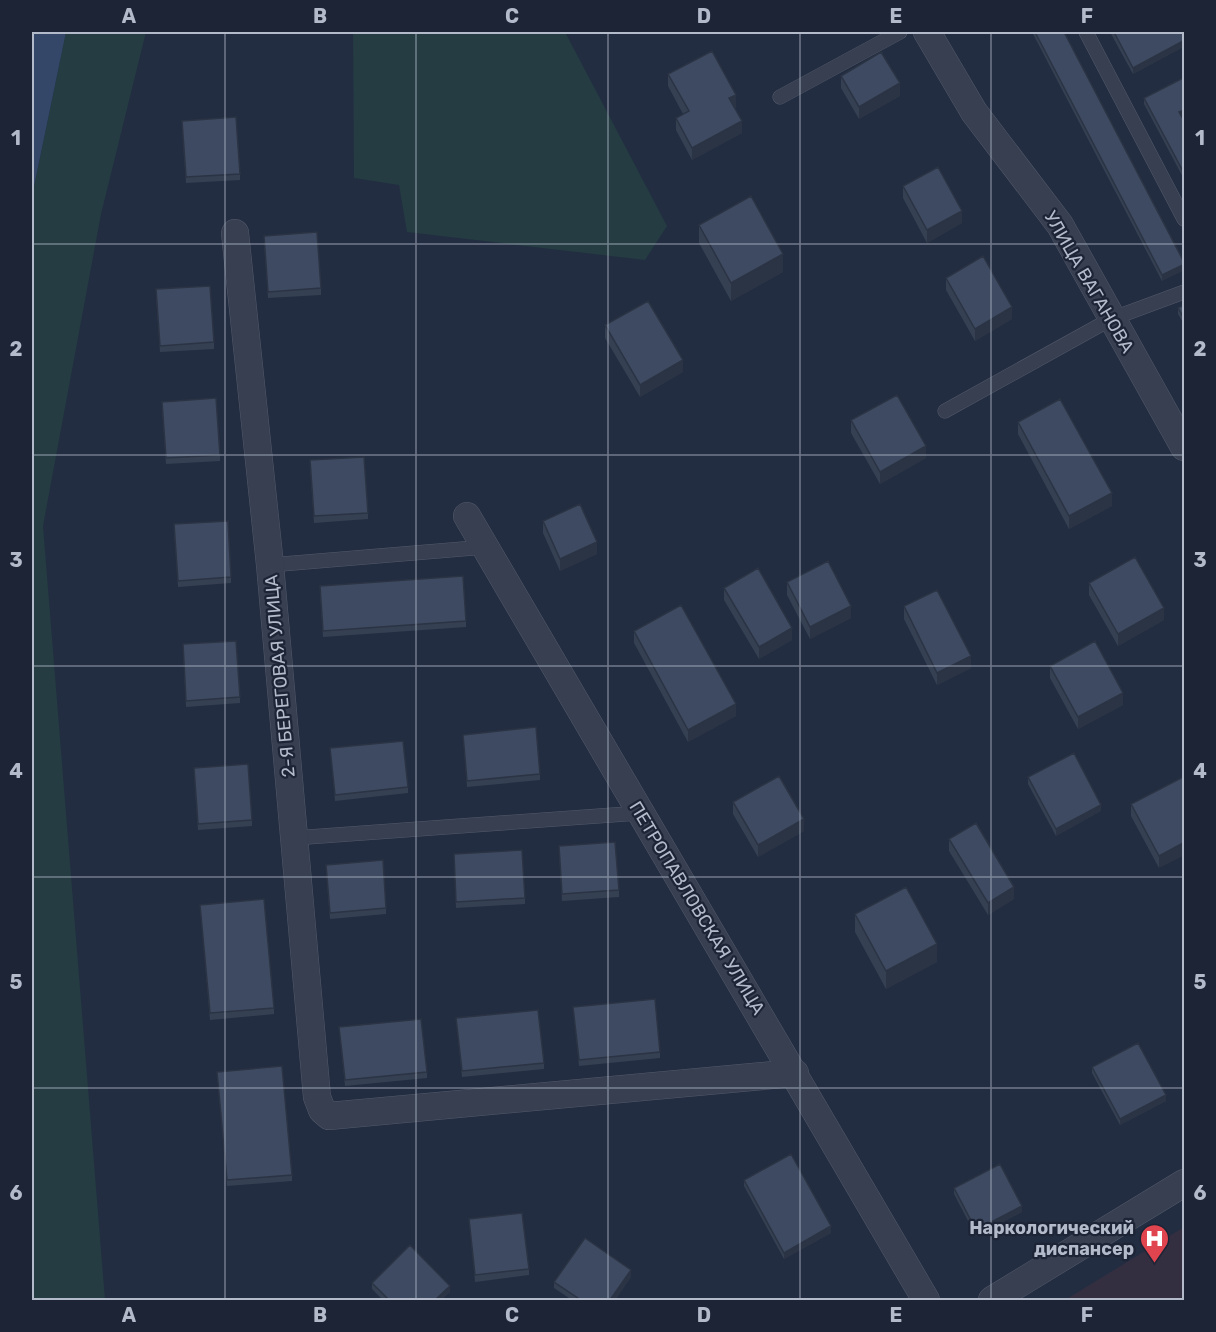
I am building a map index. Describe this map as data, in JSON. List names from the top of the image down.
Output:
{
  "streets": {
    "street": ["УЛИЦА ВАГАНОВА", "2-Я БЕРЕГОВАЯ УЛИЦА", "ПЕТРОПАВЛОВСКАЯ УЛИЦА"]
  },
  "crossings": [
    ["2-Я БЕРЕГОВАЯ УЛИЦА", "ПЕТРОПАВЛОВСКАЯ УЛИЦА"]
  ],
  "places": {
    "hospital": ["Наркологический диспансер"]
  },
  "grid": {
    "columns": [
      "A",
      "B",
      "C",
      "D",
      "E",
      "F"
    ],
    "rows": [
      "1",
      "2",
      "3",
      "4",
      "5",
      "6"
    ]
  }
}
